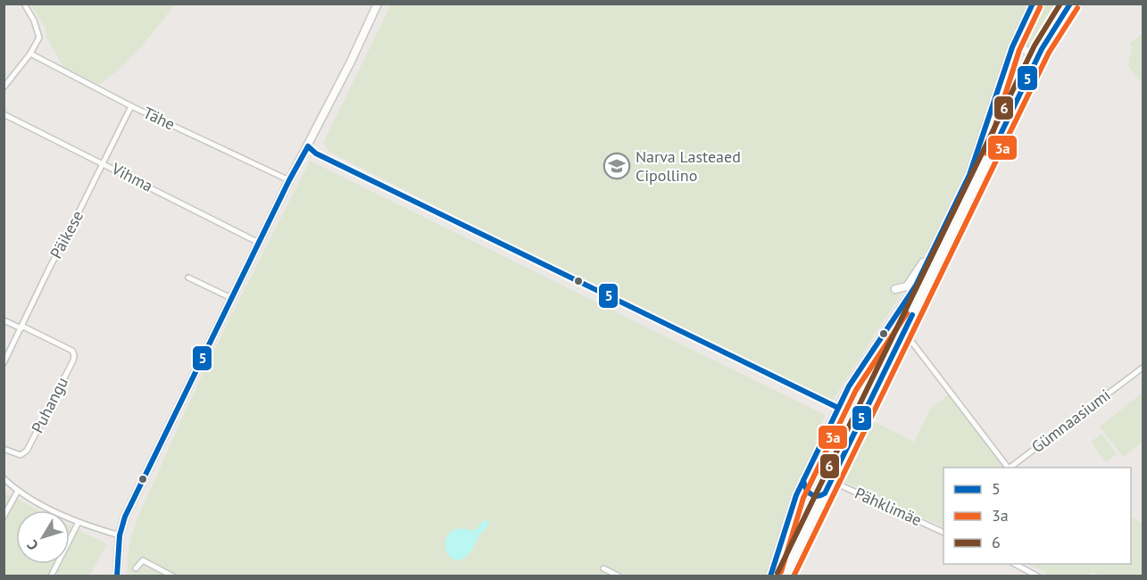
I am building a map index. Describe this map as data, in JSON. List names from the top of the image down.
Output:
{
  "streets": {
    "street": [
      "Tähe",
      "Vihma",
      "Päikese",
      "Puhangu",
      "Gümnaasiumi",
      "Pähklimäe"
    ]
  },
  "crossings": [
    ["Tähe", "Päikese"],
    ["Vihma", "Päikese"],
    ["Päikese", "Puhangu"]
  ],
  "places": {
    "school or university": ["Narva Lasteaed Cipollino"]
  },
  "lines": ["transit line 5", "transit line 6", "transit line 3a"],
  "legend": ["5", "3a", "6"],
  "north": "bottom left"
}
